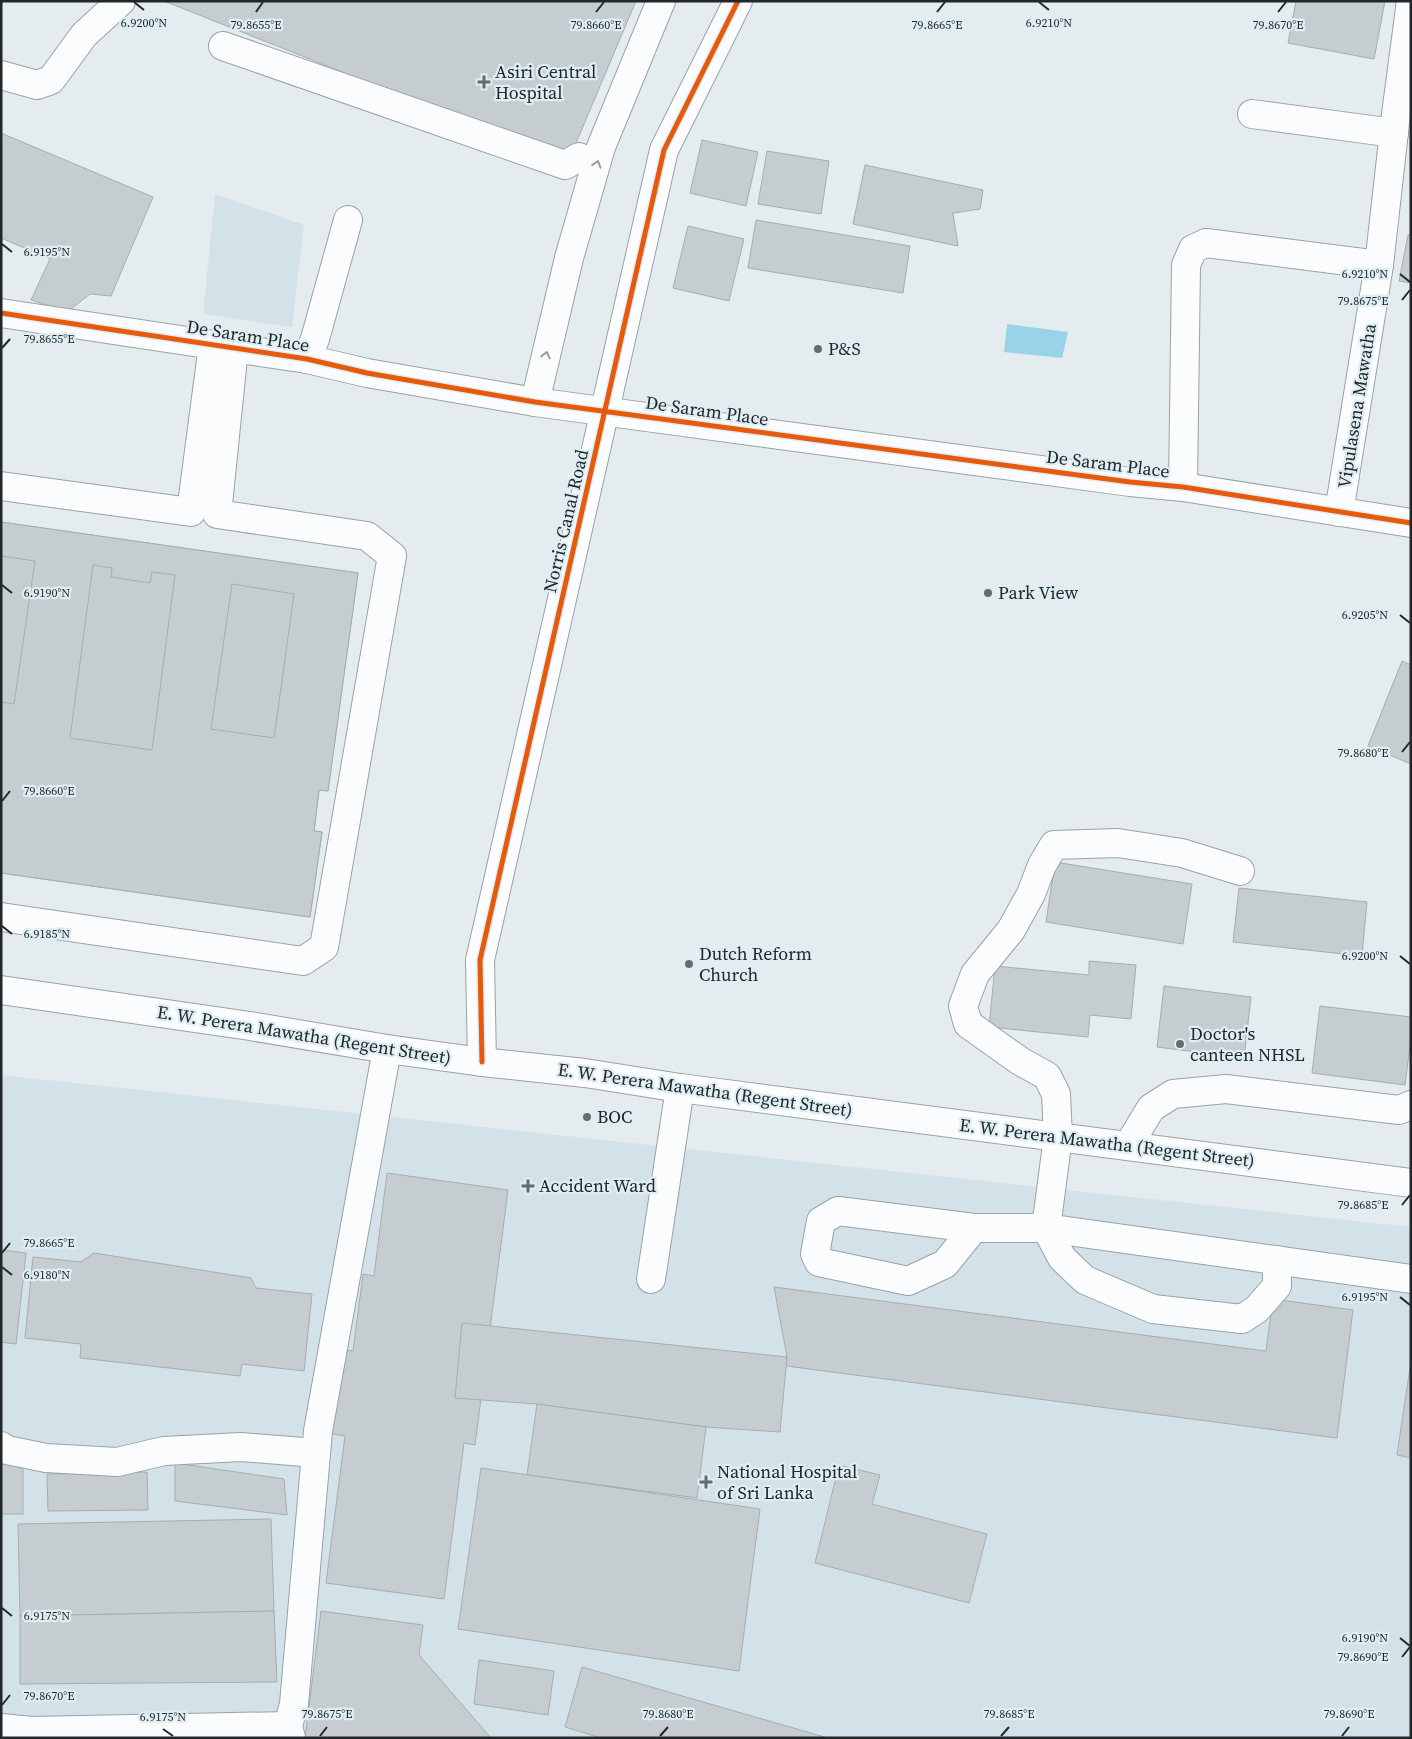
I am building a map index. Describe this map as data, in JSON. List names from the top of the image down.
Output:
{
  "streets": {
    "street": [
      "De Saram Place",
      "Vipulasena Mawatha",
      "Norris Canal Road",
      "E. W. Perera Mawatha (Regent Street)"
    ]
  },
  "crossings": [
    ["De Saram Place", "Vipulasena Mawatha"],
    ["De Saram Place", "Norris Canal Road"],
    ["Norris Canal Road", "E. W. Perera Mawatha (Regent Street)"]
  ],
  "places": {
    "health": ["Asiri Central Hospital", "Accident Ward", "National Hospital of Sri Lanka"],
    "other": [
      "P&S",
      "Park View",
      "Dutch Reform Church",
      "Doctor's canteen NHSL",
      "BOC"
    ]
  },
  "coordinates": [
    "6.9200°N",
    "6.9210°N",
    "79.8655°E",
    "79.8660°E",
    "79.8665°E",
    "79.8670°E",
    "6.9195°N",
    "79.8675°E",
    "6.9190°N",
    "6.9205°N",
    "79.8680°E",
    "6.9185°N",
    "79.8685°E",
    "6.9180°N",
    "6.9175°N",
    "79.8690°E"
  ]
}
